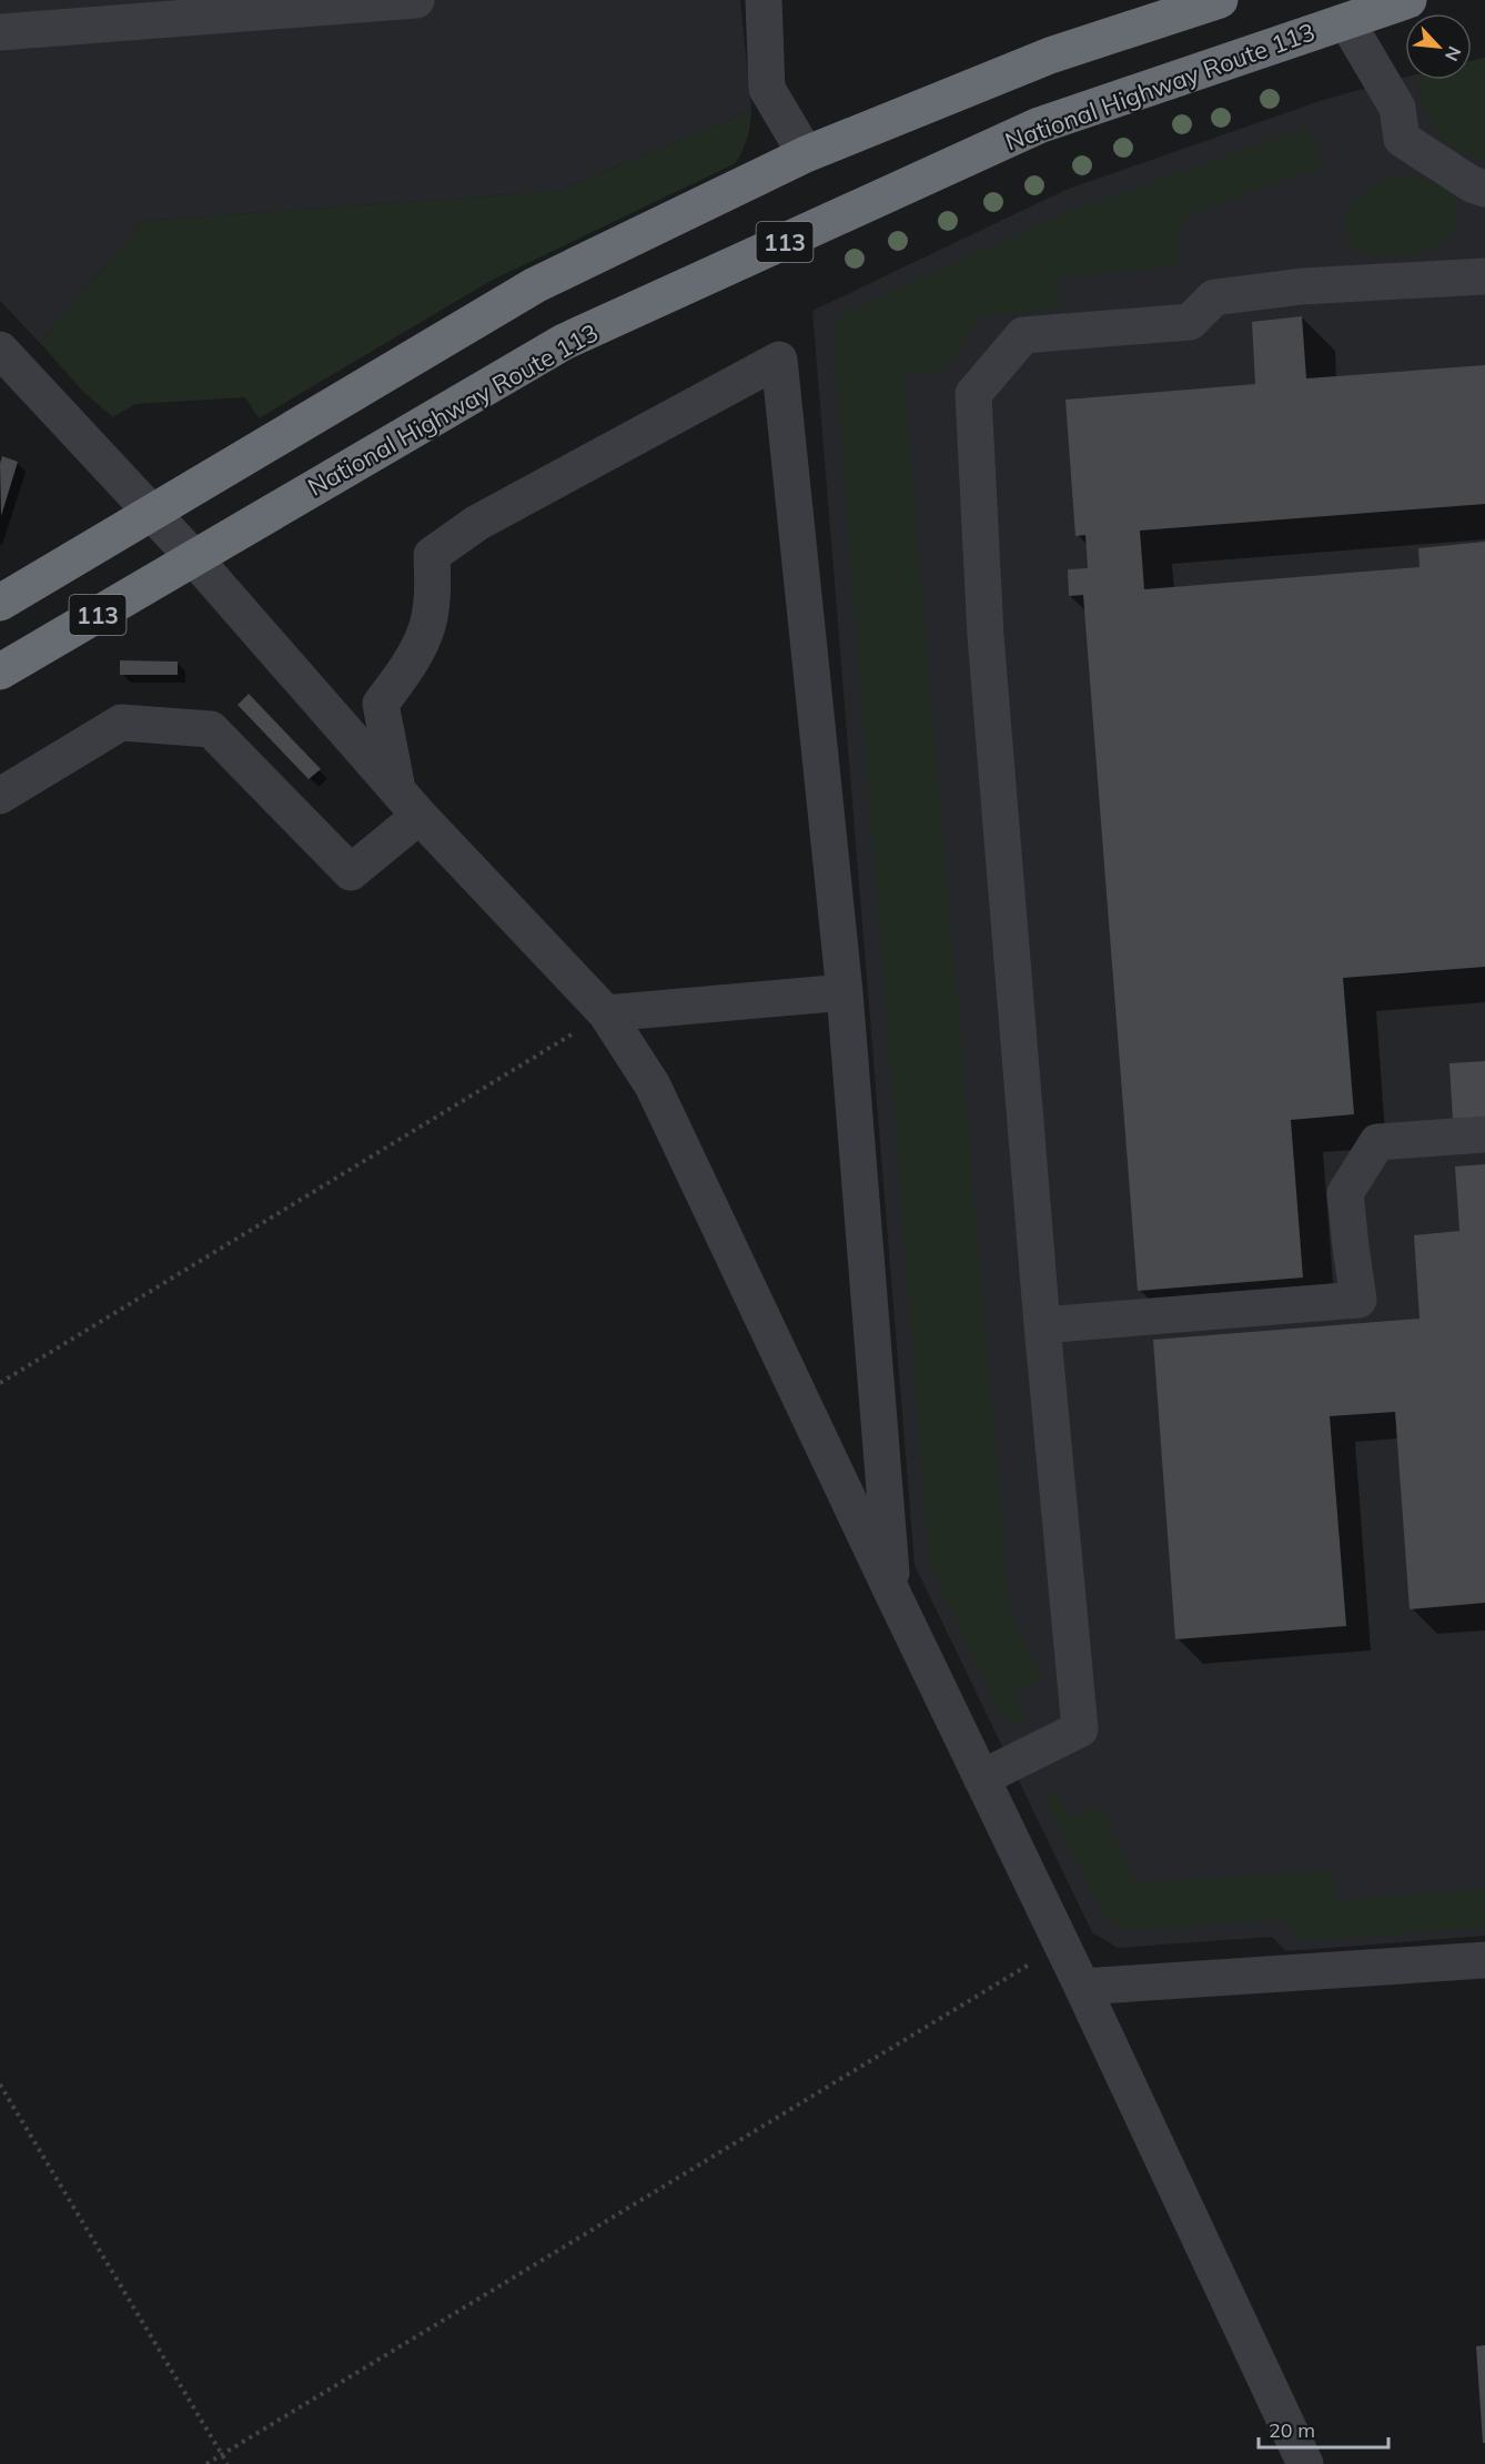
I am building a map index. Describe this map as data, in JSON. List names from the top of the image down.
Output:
{
  "streets": {
    "highway": ["National Highway Route 113", "113"]
  },
  "scale_bar": "20 m",
  "north": "bottom right"
}
